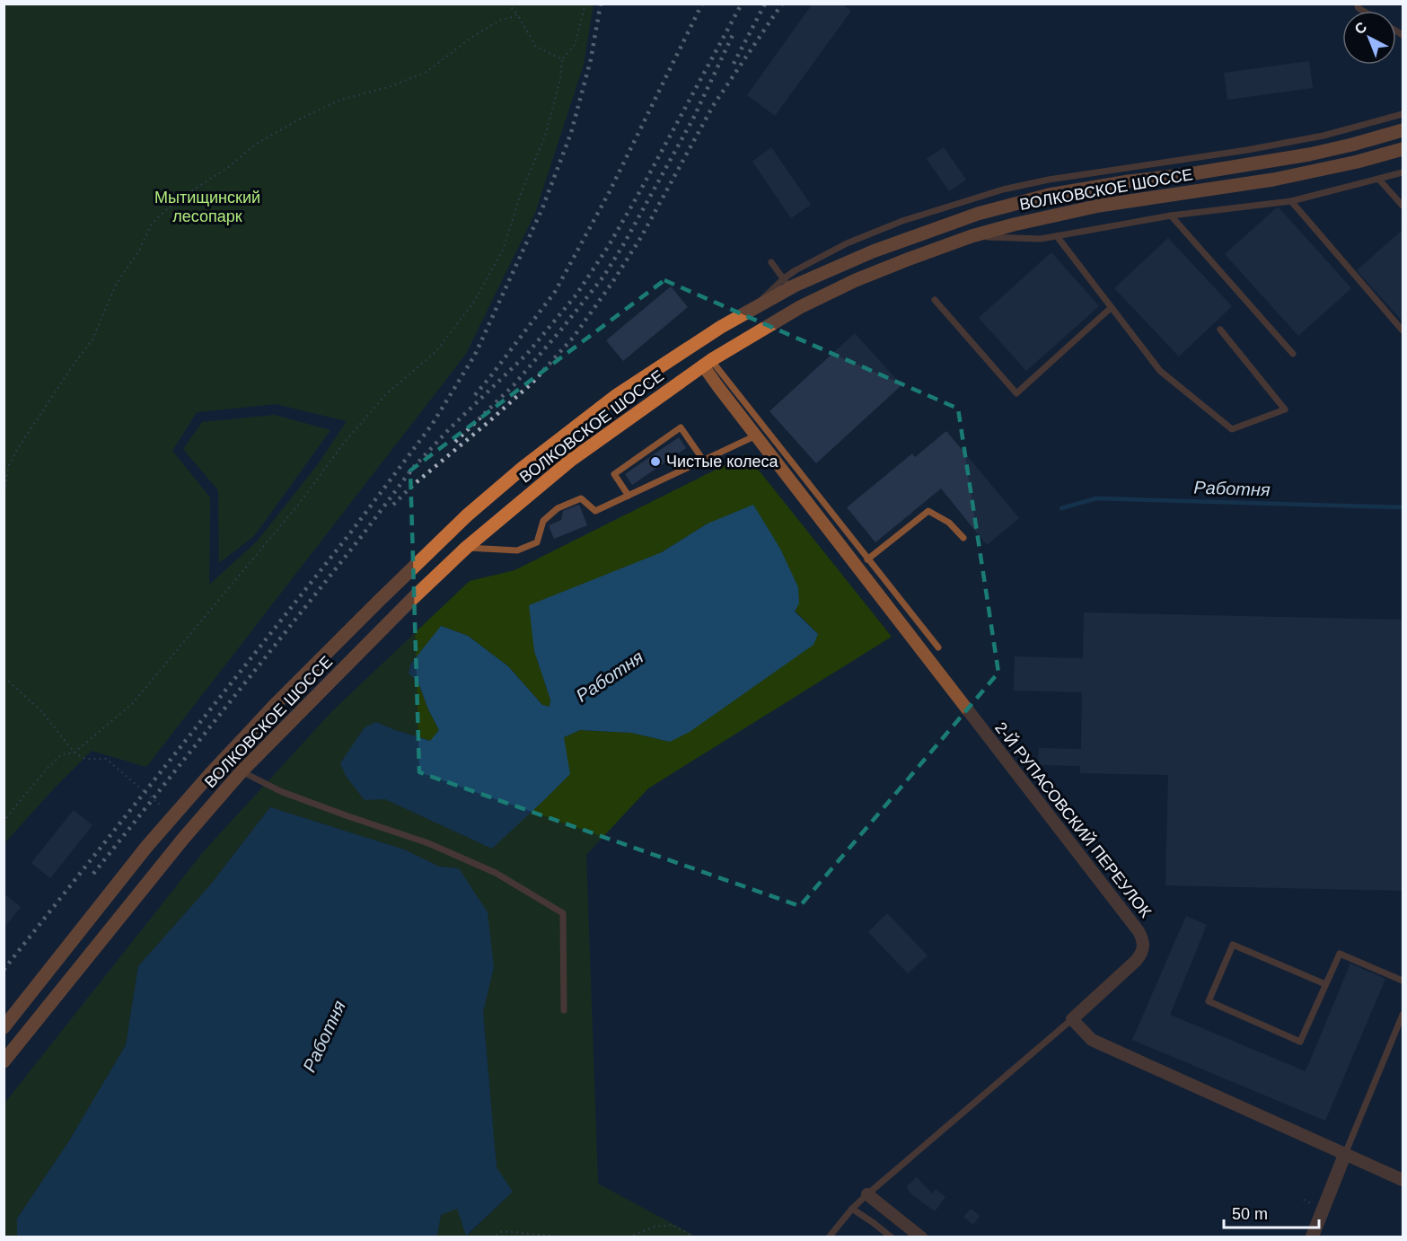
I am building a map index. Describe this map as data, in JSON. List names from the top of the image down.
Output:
{
  "streets": {
    "main road": ["ВОЛКОВСКОЕ ШОССЕ"],
    "street": ["2-Й РУПАСОВСКИЙ ПЕРЕУЛОК"]
  },
  "crossings": [
    ["ВОЛКОВСКОЕ ШОССЕ", "2-Й РУПАСОВСКИЙ ПЕРЕУЛОК"]
  ],
  "water": ["Работня"],
  "parks": ["Мытищинский лесопарк"],
  "places": ["Чистые колеса"],
  "scale_bar": "50 m",
  "north": "top left"
}
